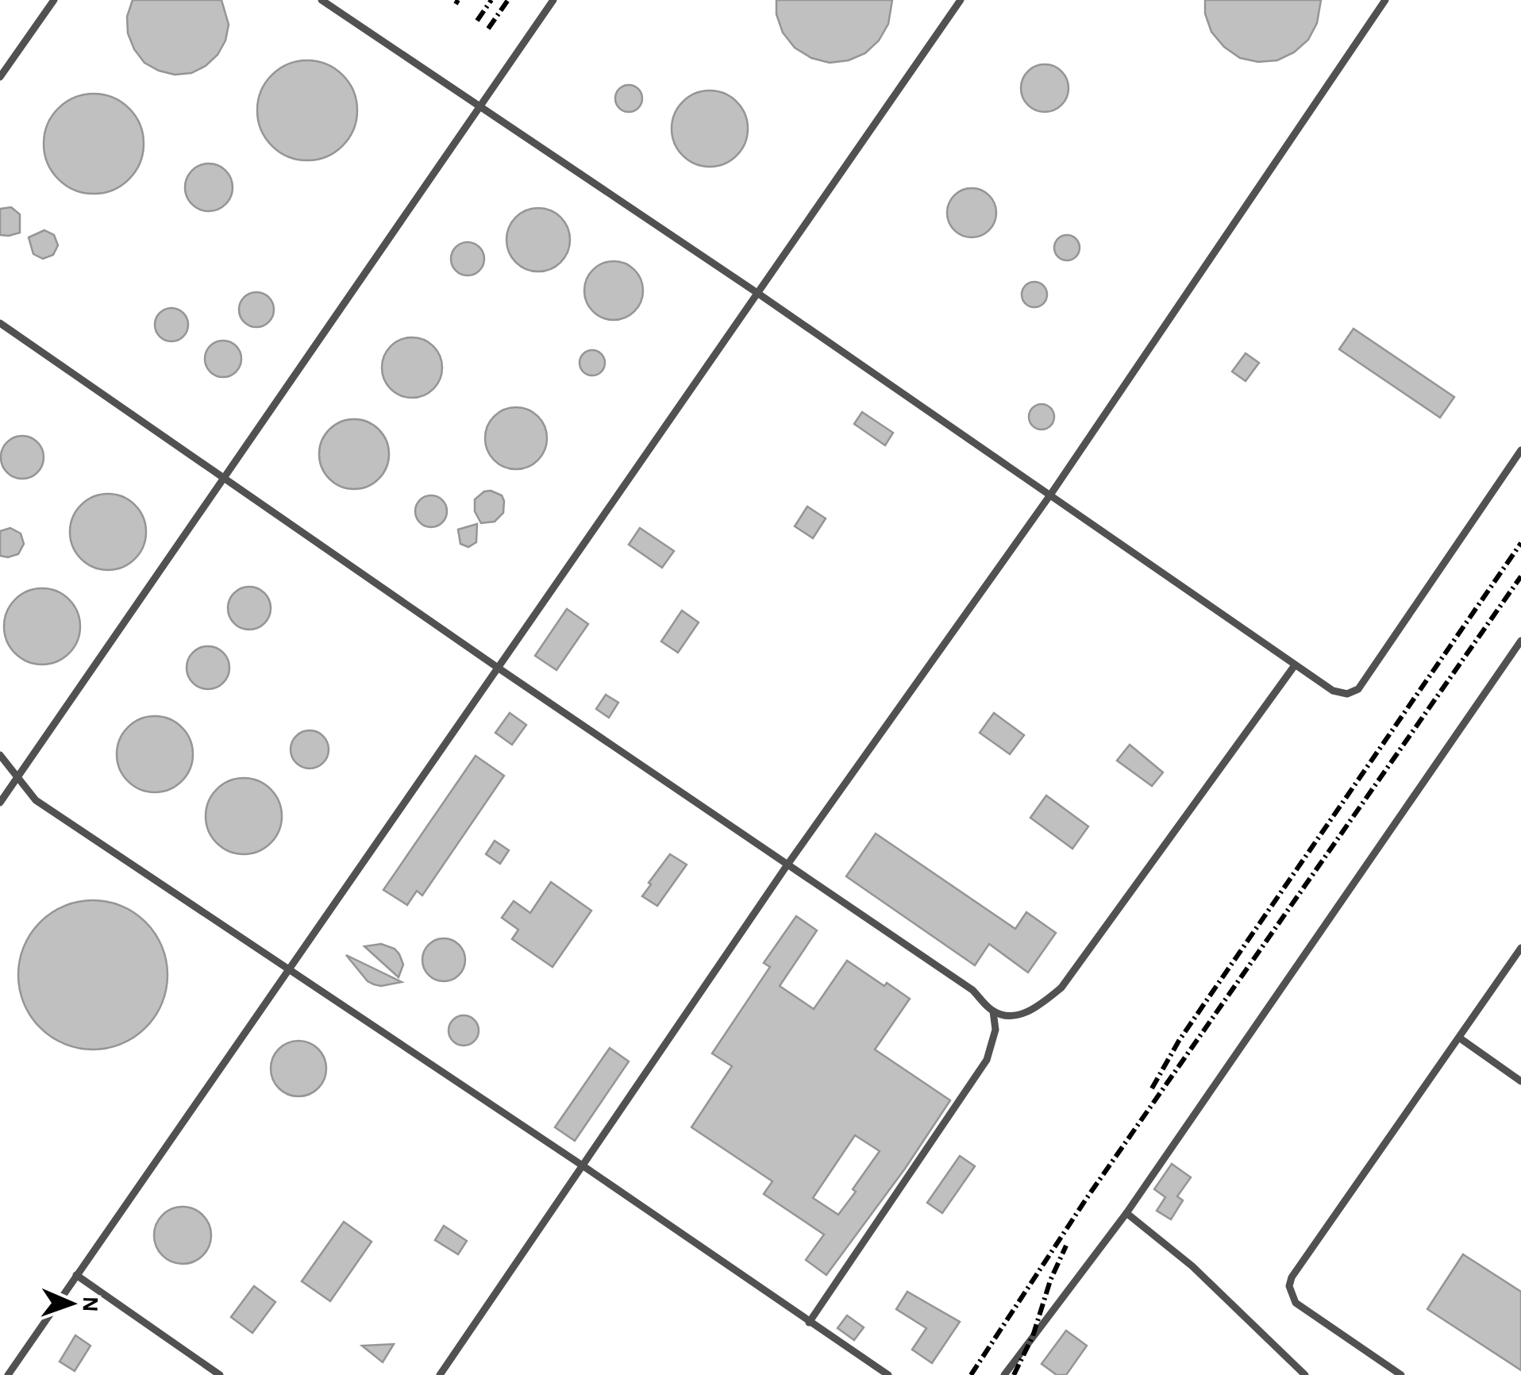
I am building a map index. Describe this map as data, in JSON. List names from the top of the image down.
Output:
{
  "north": "right"
}
